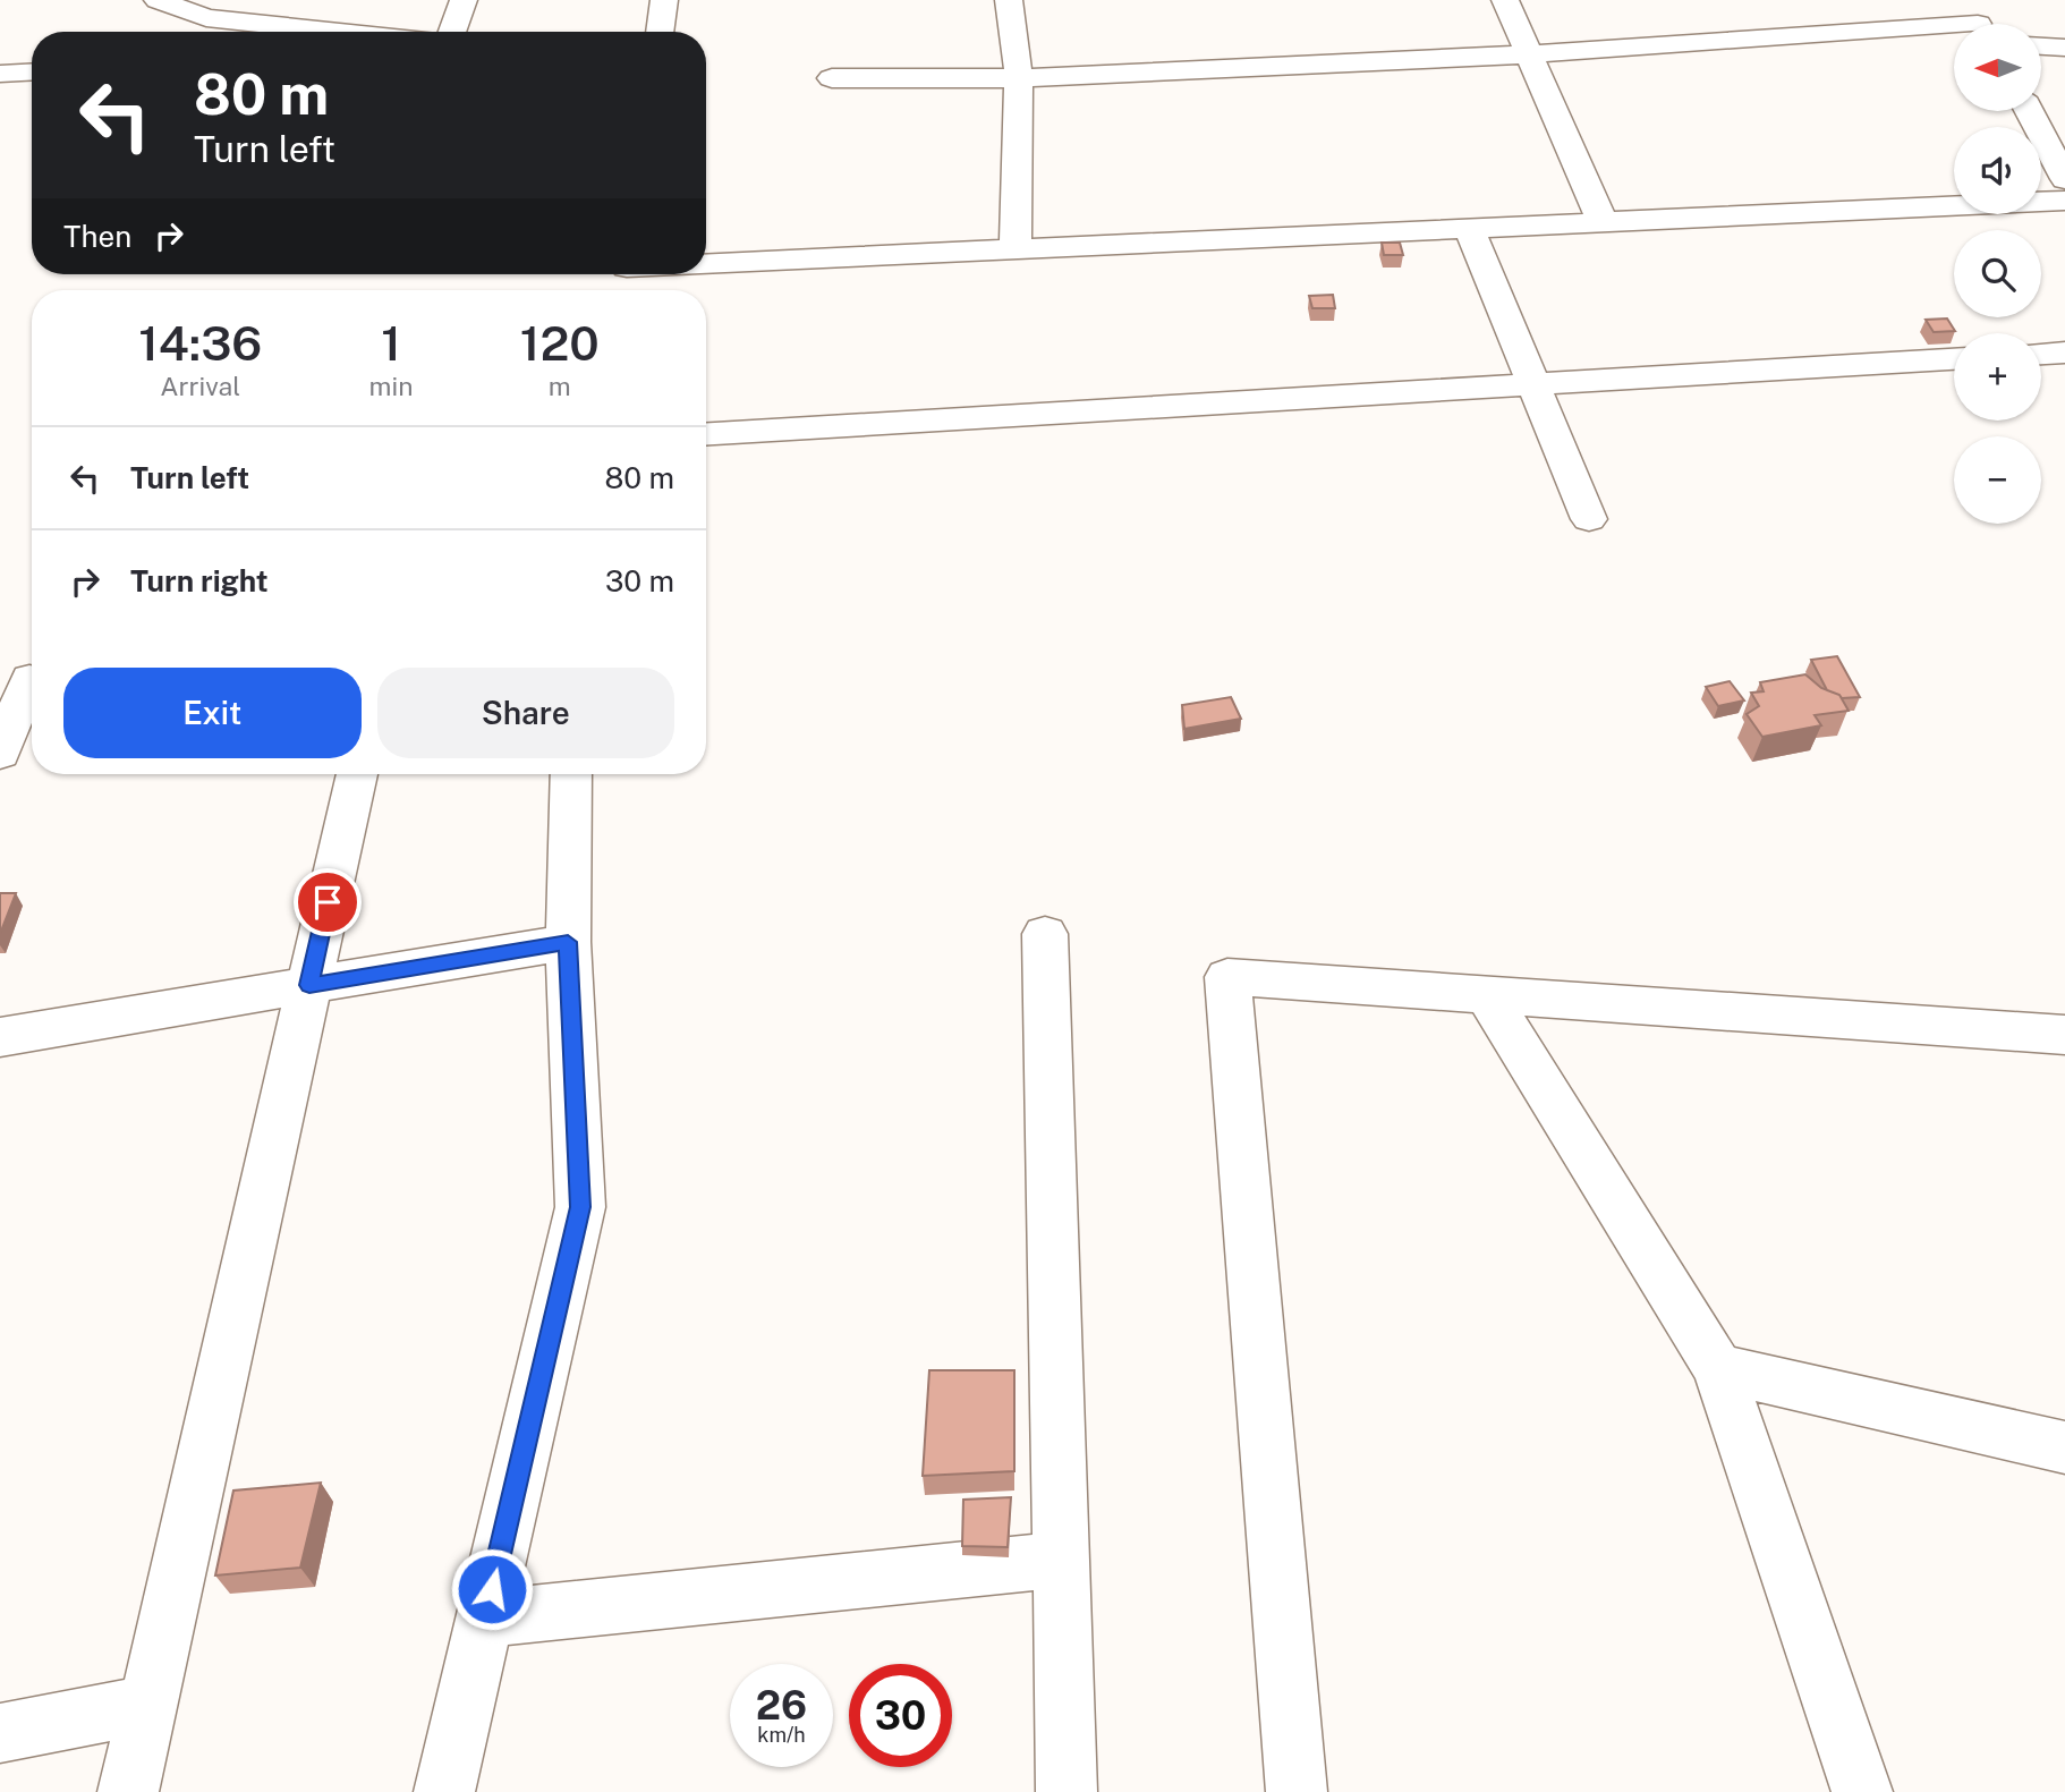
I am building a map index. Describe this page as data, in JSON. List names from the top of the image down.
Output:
{
  "north": "left",
  "page": {
    "map_buttons": ["+", "−"],
    "turn": ["80 m", "Turn left"],
    "then": "Then",
    "eta": [
      "14:36",
      "Arrival",
      "1",
      "min",
      "120",
      "m"
    ],
    "list": [
      {
        "name": "Turn left",
        "value": "80 m"
      },
      {
        "name": "Turn right",
        "value": "30 m"
      }
    ],
    "buttons": ["Exit", "Share"],
    "speed": "26 km/h",
    "limit": "30"
  }
}
